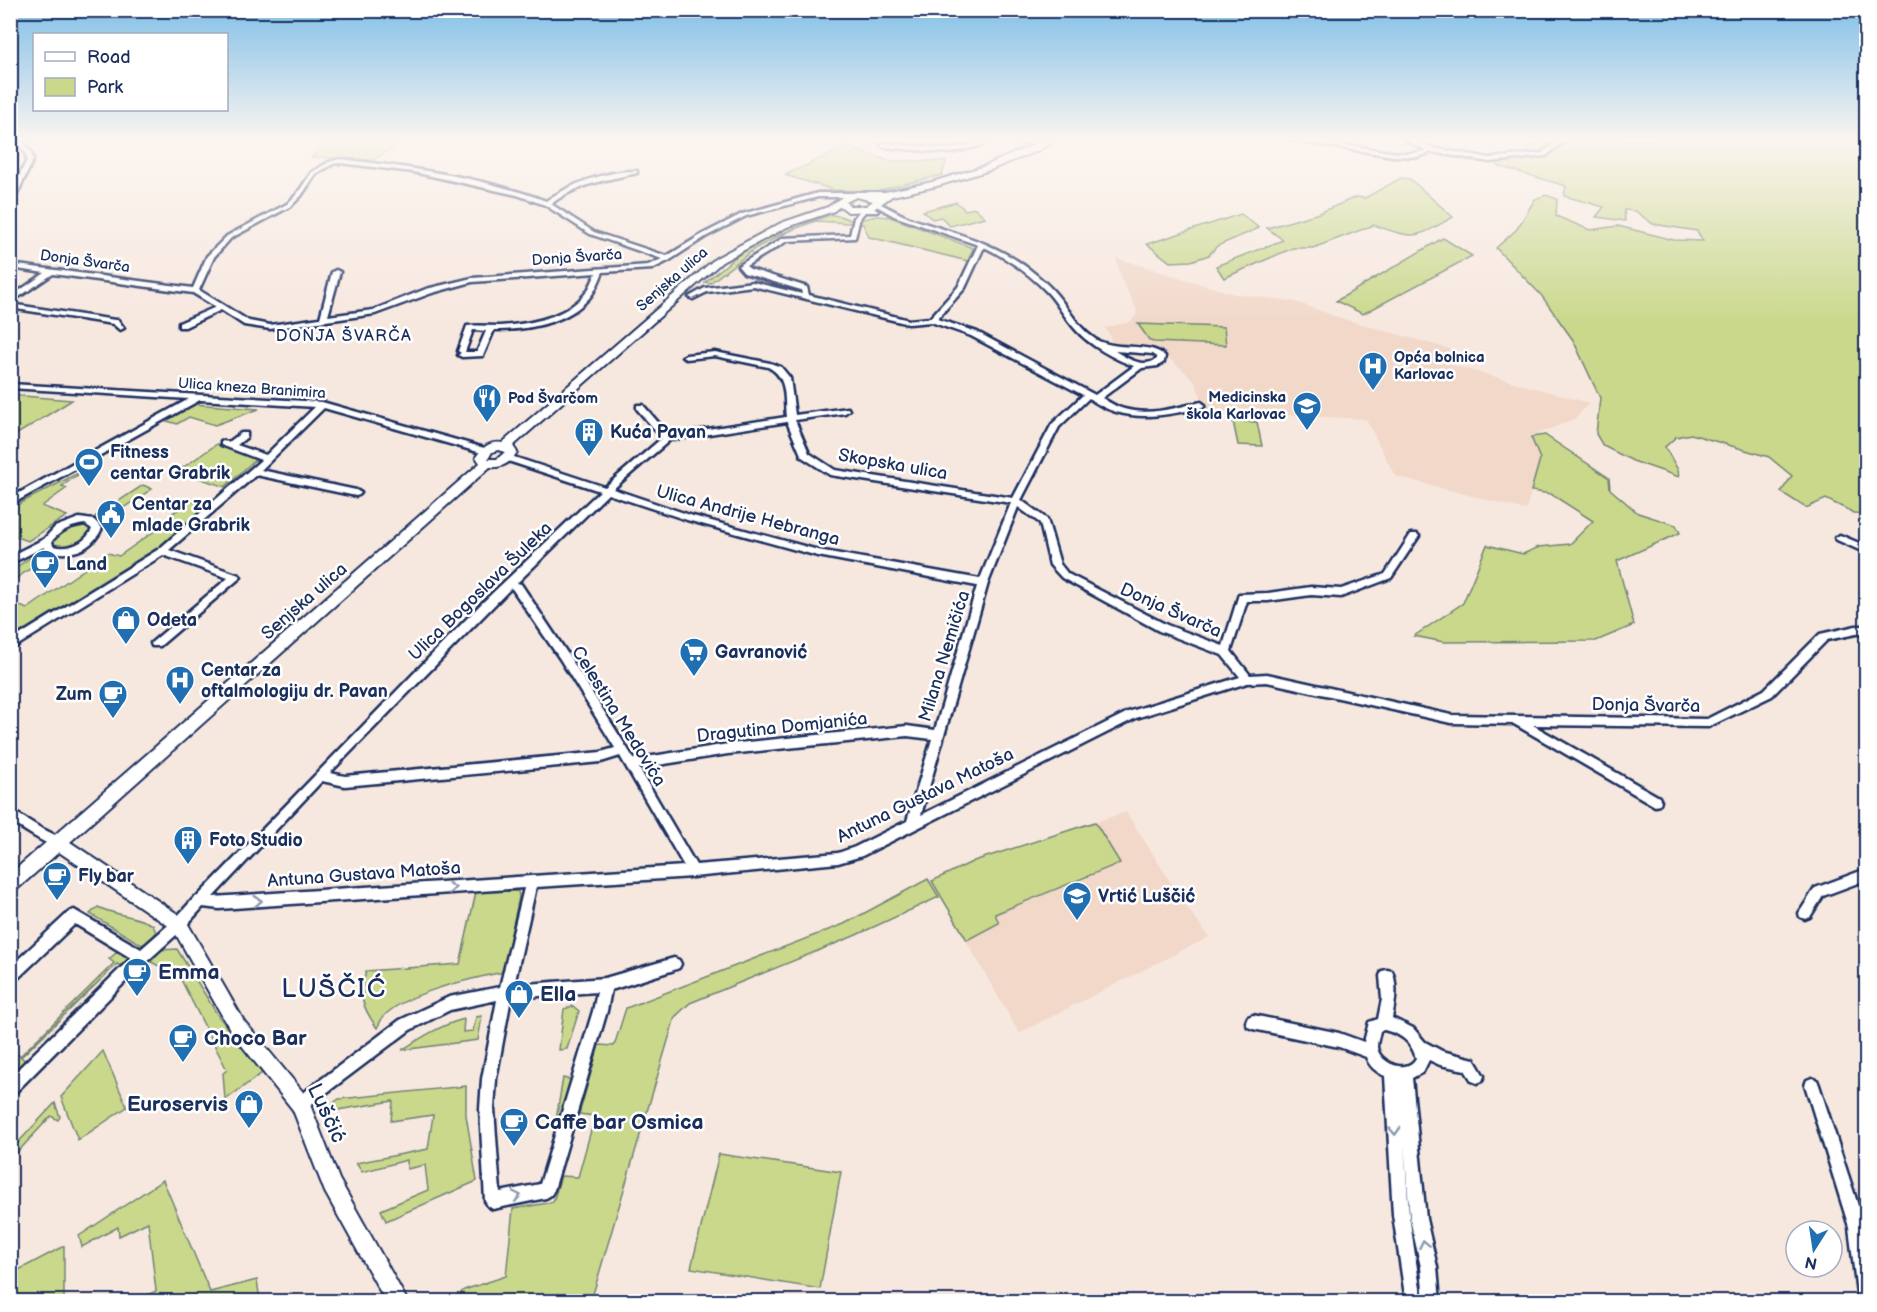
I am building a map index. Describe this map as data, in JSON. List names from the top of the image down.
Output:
{
  "streets": {
    "main road": ["Senjska ulica", "Luščić"],
    "street": [
      "Donja Švarča",
      "Ulica kneza Branimira",
      "Skopska ulica",
      "Ulica Andrije Hebranga",
      "Ulica Bogoslava Šuleka",
      "Milana Nemičića",
      "Celestina Medovića",
      "Dragutina Domjanića",
      "Antuna Gustava Matoša"
    ]
  },
  "crossings": [
    ["Donja Švarča", "Skopska ulica"],
    ["Donja Švarča", "Milana Nemičića"],
    ["Donja Švarča", "Antuna Gustava Matoša"],
    ["Senjska ulica", "Ulica kneza Branimira"],
    ["Senjska ulica", "Ulica Andrije Hebranga"],
    ["Senjska ulica", "Luščić"],
    ["Skopska ulica", "Milana Nemičića"],
    ["Ulica Andrije Hebranga", "Ulica Bogoslava Šuleka"],
    ["Ulica Andrije Hebranga", "Milana Nemičića"],
    ["Ulica Bogoslava Šuleka", "Celestina Medovića"],
    ["Ulica Bogoslava Šuleka", "Antuna Gustava Matoša"],
    ["Ulica Bogoslava Šuleka", "Luščić"],
    ["Milana Nemičića", "Dragutina Domjanića"],
    ["Milana Nemičića", "Antuna Gustava Matoša"],
    ["Celestina Medovića", "Dragutina Domjanića"],
    ["Celestina Medovića", "Antuna Gustava Matoša"]
  ],
  "districts": ["DONJA ŠVARČA", "LUŠČIĆ"],
  "places": {
    "hospital": ["Opća bolnica Karlovac", "Centar za oftalmologiju dr. Pavan"],
    "restaurant": ["Pod Švarčom"],
    "school or university": ["Medicinska škola Karlovac", "Vrtić Luščić"],
    "building": ["Kuća Pavan", "Foto Studio"],
    "sports": ["Fitness centar Grabrik"],
    "public building": ["Centar za mlade Grabrik"],
    "cafe": [
      "Land",
      "Zum",
      "Fly bar",
      "Emma",
      "Choco Bar",
      "Caffe bar Osmica"
    ],
    "shop": ["Odeta", "Ella", "Euroservis"],
    "supermarket": ["Gavranović"]
  },
  "legend": ["Road", "Park"],
  "north": "bottom"
}
